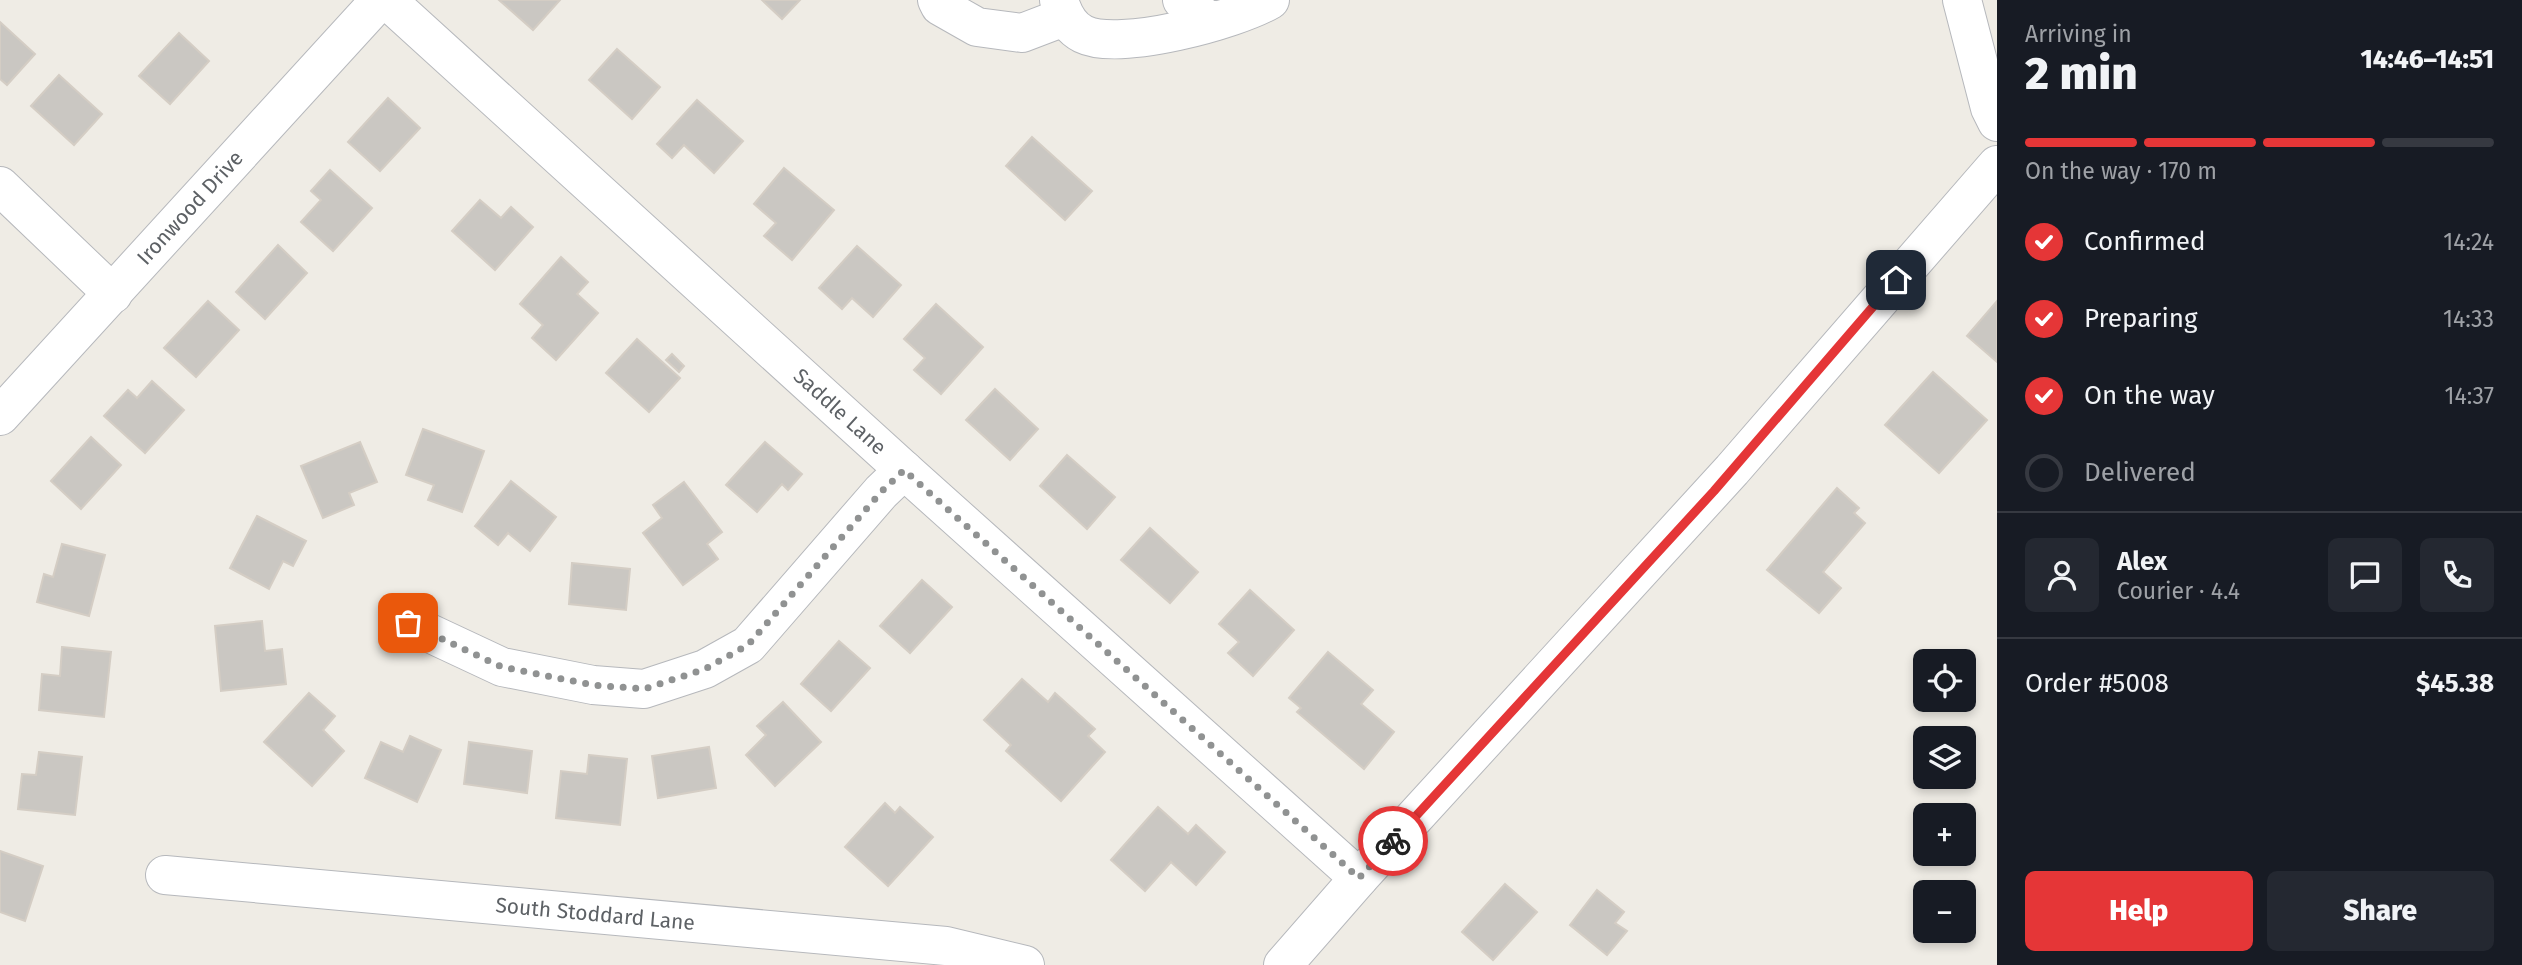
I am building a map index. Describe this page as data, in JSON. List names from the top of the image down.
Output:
{
  "streets": {
    "street": ["Ironwood Drive", "Saddle Lane", "South Stoddard Lane"]
  },
  "page": {
    "heading": ["2 min", "Arriving in", "14:46–14:51"],
    "panel": [
      "Alex",
      "Courier · 4.4",
      "Order #5008",
      "$45.38"
    ],
    "bar": "On the way · 170 m",
    "list": [
      ["Confirmed", "14:24"],
      ["Preparing", "14:33"],
      ["On the way", "14:37"],
      "Delivered"
    ],
    "map_buttons": ["+", "−"],
    "buttons": ["Help", "Share"]
  }
}
